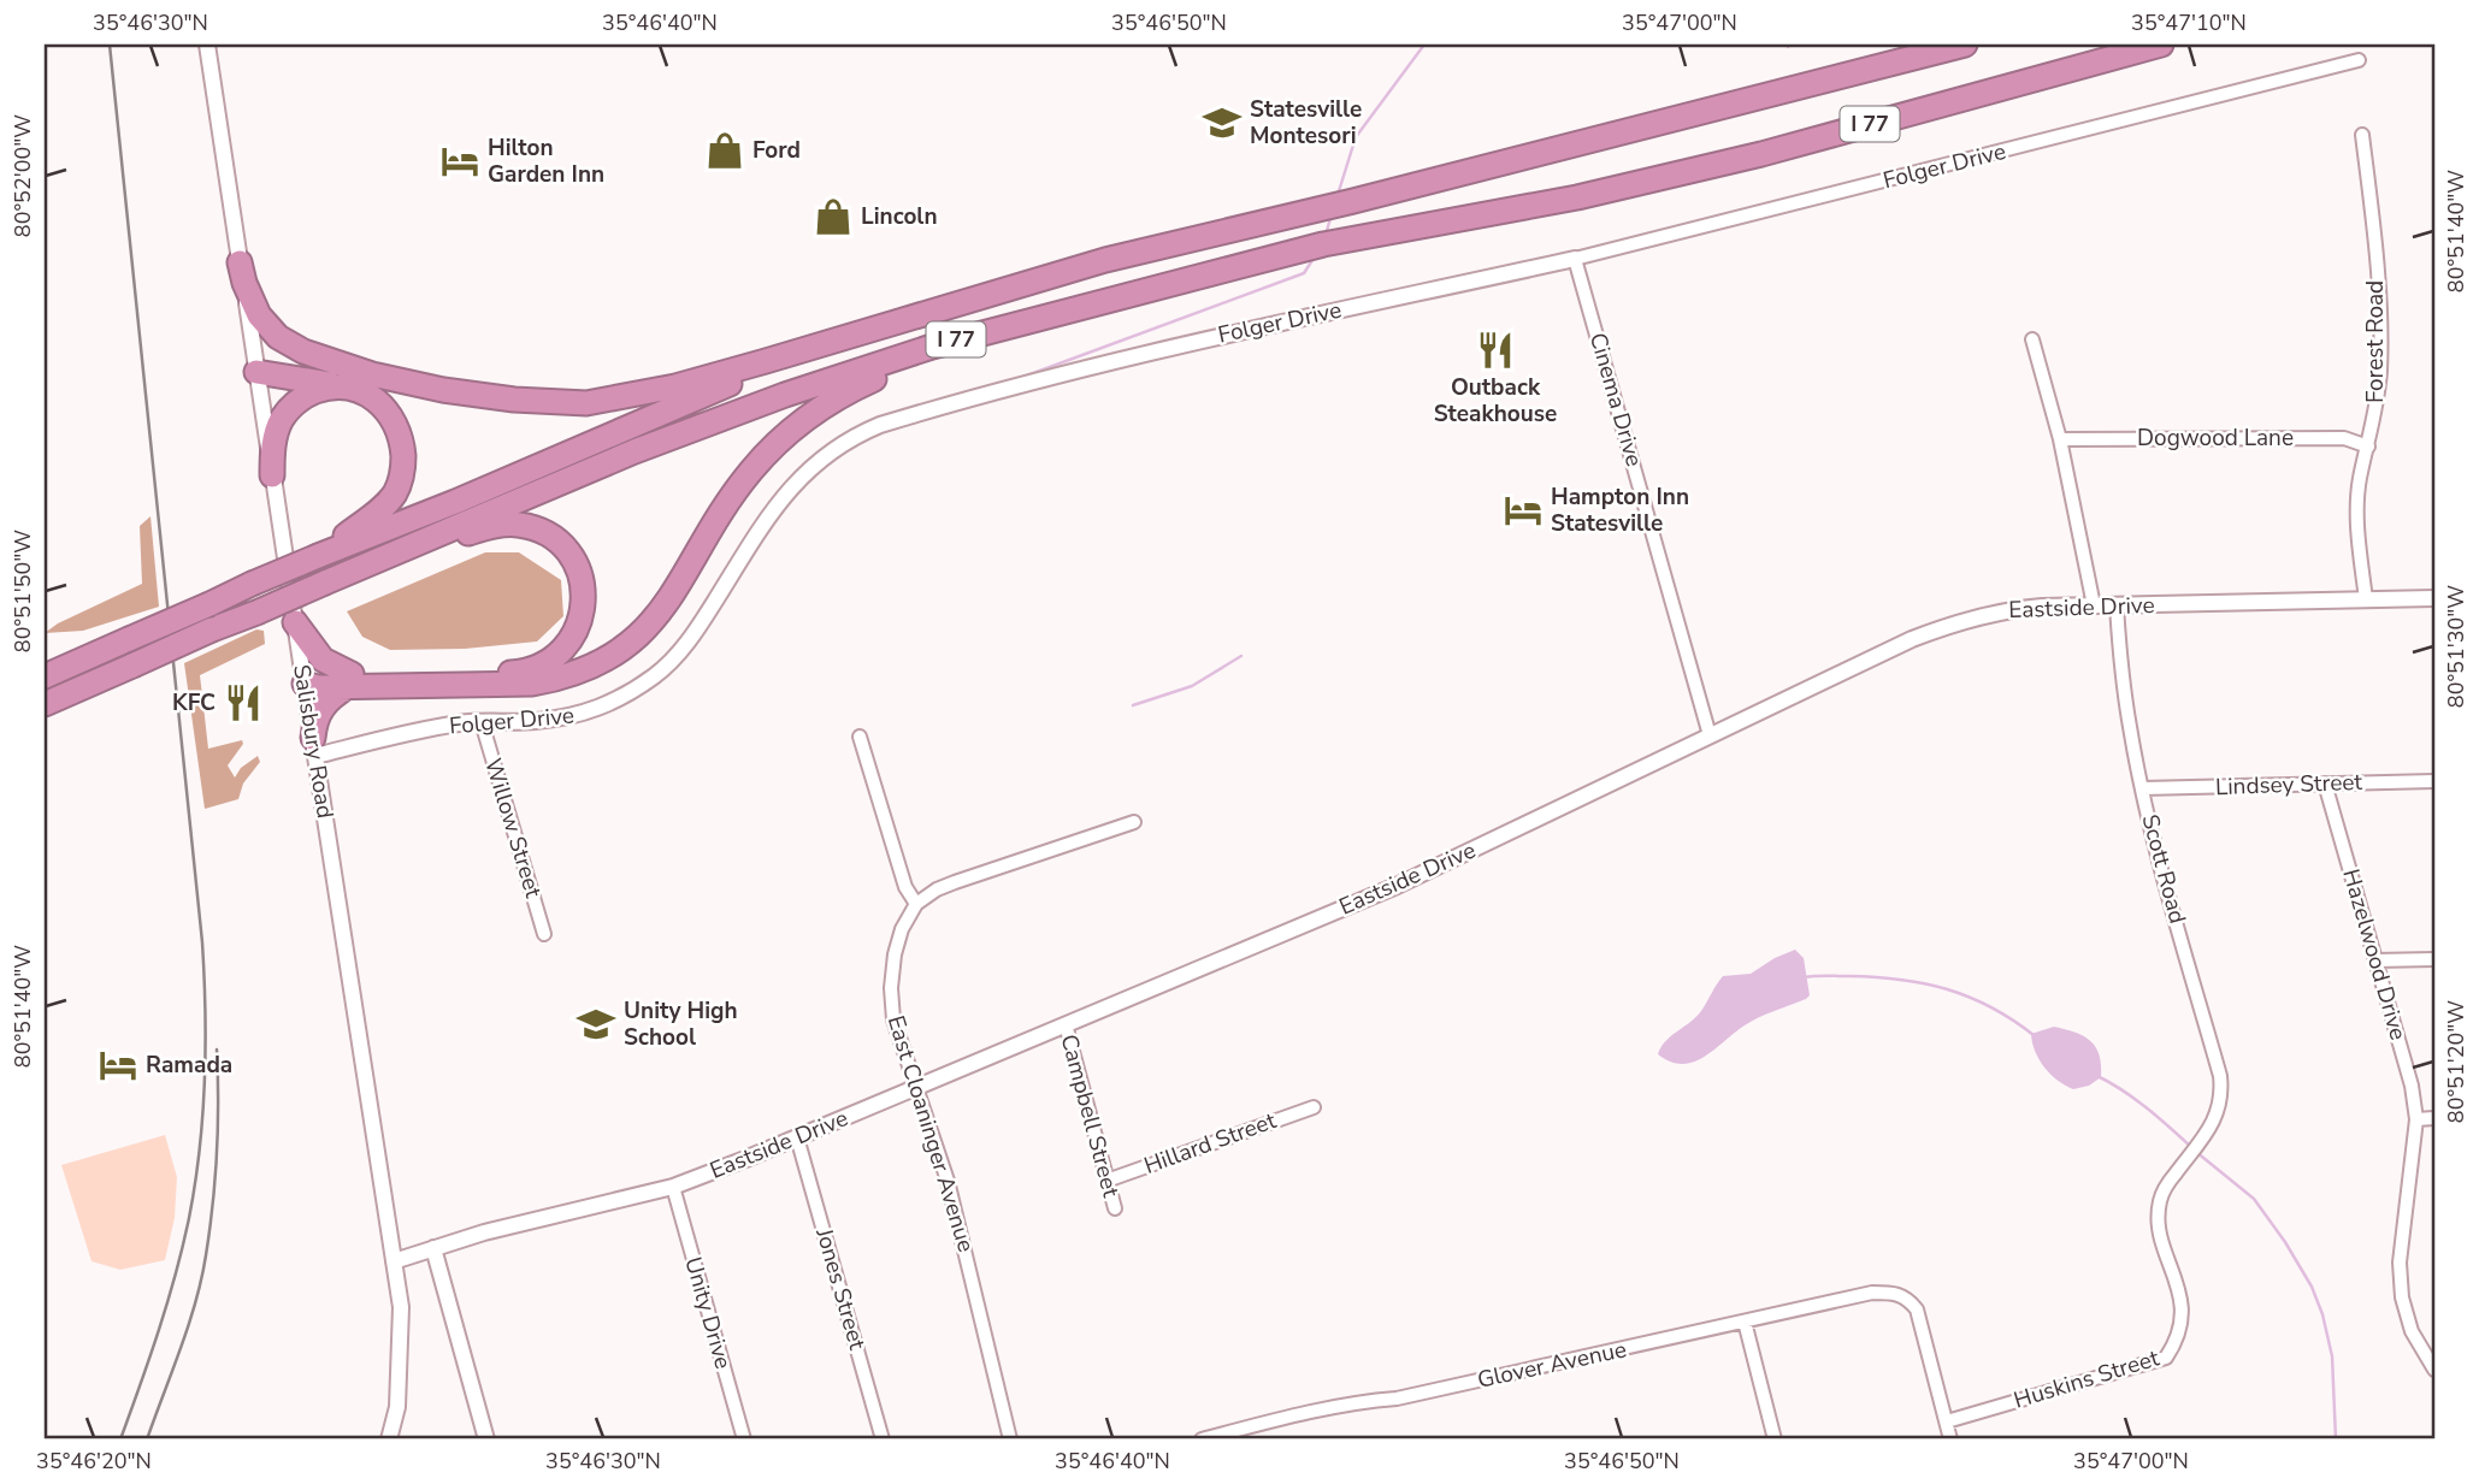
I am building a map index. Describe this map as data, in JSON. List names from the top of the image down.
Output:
{
  "streets": {
    "highway": ["I 77"],
    "street": [
      "Folger Drive",
      "Forest Road",
      "Cinema Drive",
      "Dogwood Lane",
      "Eastside Drive",
      "Salisbury Road",
      "Lindsey Street",
      "Willow Street",
      "Scott Road",
      "Hazelwood Drive",
      "Campbell Street",
      "East Cloaninger Avenue",
      "Hillard Street",
      "Jones Street",
      "Unity Drive",
      "Glover Avenue",
      "Huskins Street"
    ]
  },
  "crossings": [
    ["Folger Drive", "Cinema Drive"],
    ["Folger Drive", "Salisbury Road"],
    ["Folger Drive", "Willow Street"],
    ["Forest Road", "Dogwood Lane"],
    ["Forest Road", "Eastside Drive"],
    ["Cinema Drive", "Eastside Drive"],
    ["Eastside Drive", "Salisbury Road"],
    ["Eastside Drive", "Scott Road"],
    ["Eastside Drive", "Campbell Street"],
    ["Eastside Drive", "East Cloaninger Avenue"],
    ["Eastside Drive", "Jones Street"],
    ["Eastside Drive", "Unity Drive"],
    ["Lindsey Street", "Scott Road"],
    ["Lindsey Street", "Hazelwood Drive"],
    ["Scott Road", "Huskins Street"],
    ["Campbell Street", "Hillard Street"],
    ["Glover Avenue", "Huskins Street"]
  ],
  "places": {
    "school or university": ["Statesville Montesori", "Unity High School"],
    "shop": ["Ford", "Lincoln"],
    "hotel": ["Hilton Garden Inn", "Hampton Inn Statesville", "Ramada"],
    "restaurant": ["Outback Steakhouse", "KFC"]
  },
  "coordinates": [
    "35°46'30\"N",
    "35°46'40\"N",
    "35°46'50\"N",
    "35°47'00\"N",
    "35°47'10\"N",
    "80°52'00\"W",
    "80°51'40\"W",
    "80°51'50\"W",
    "80°51'30\"W",
    "80°51'20\"W",
    "35°46'20\"N"
  ]
}
